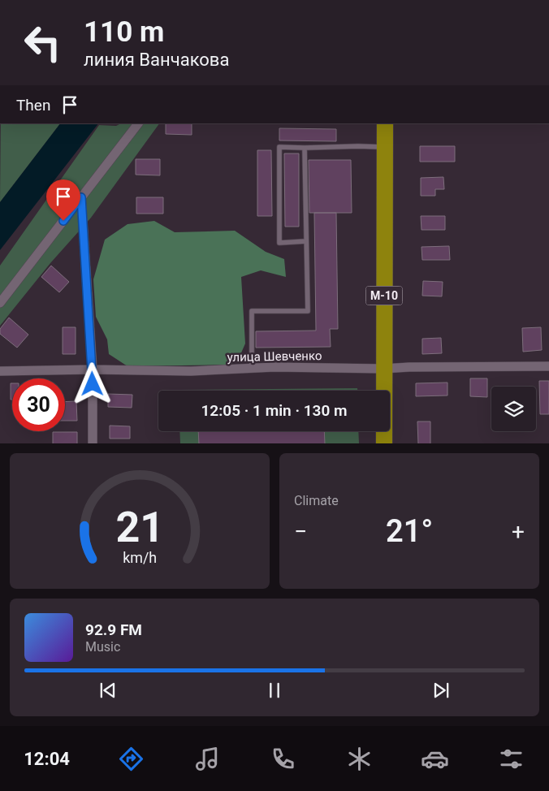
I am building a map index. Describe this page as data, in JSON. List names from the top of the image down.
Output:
{
  "streets": {
    "highway": ["М-10"],
    "street": ["улица Шевченко"]
  },
  "crossings": [
    ["М-10", "улица Шевченко"]
  ],
  "page": {
    "turn": ["110 m", "линия Ванчакова"],
    "then": "Then",
    "limit": "30",
    "trip": "12:05 · 1 min · 130 m",
    "tile": "Climate",
    "heat": ["−", "21°", "+"],
    "song": ["92.9 FM", "Music"],
    "tabs": "12:04",
    "gauge": ["21", "km/h"]
  }
}
